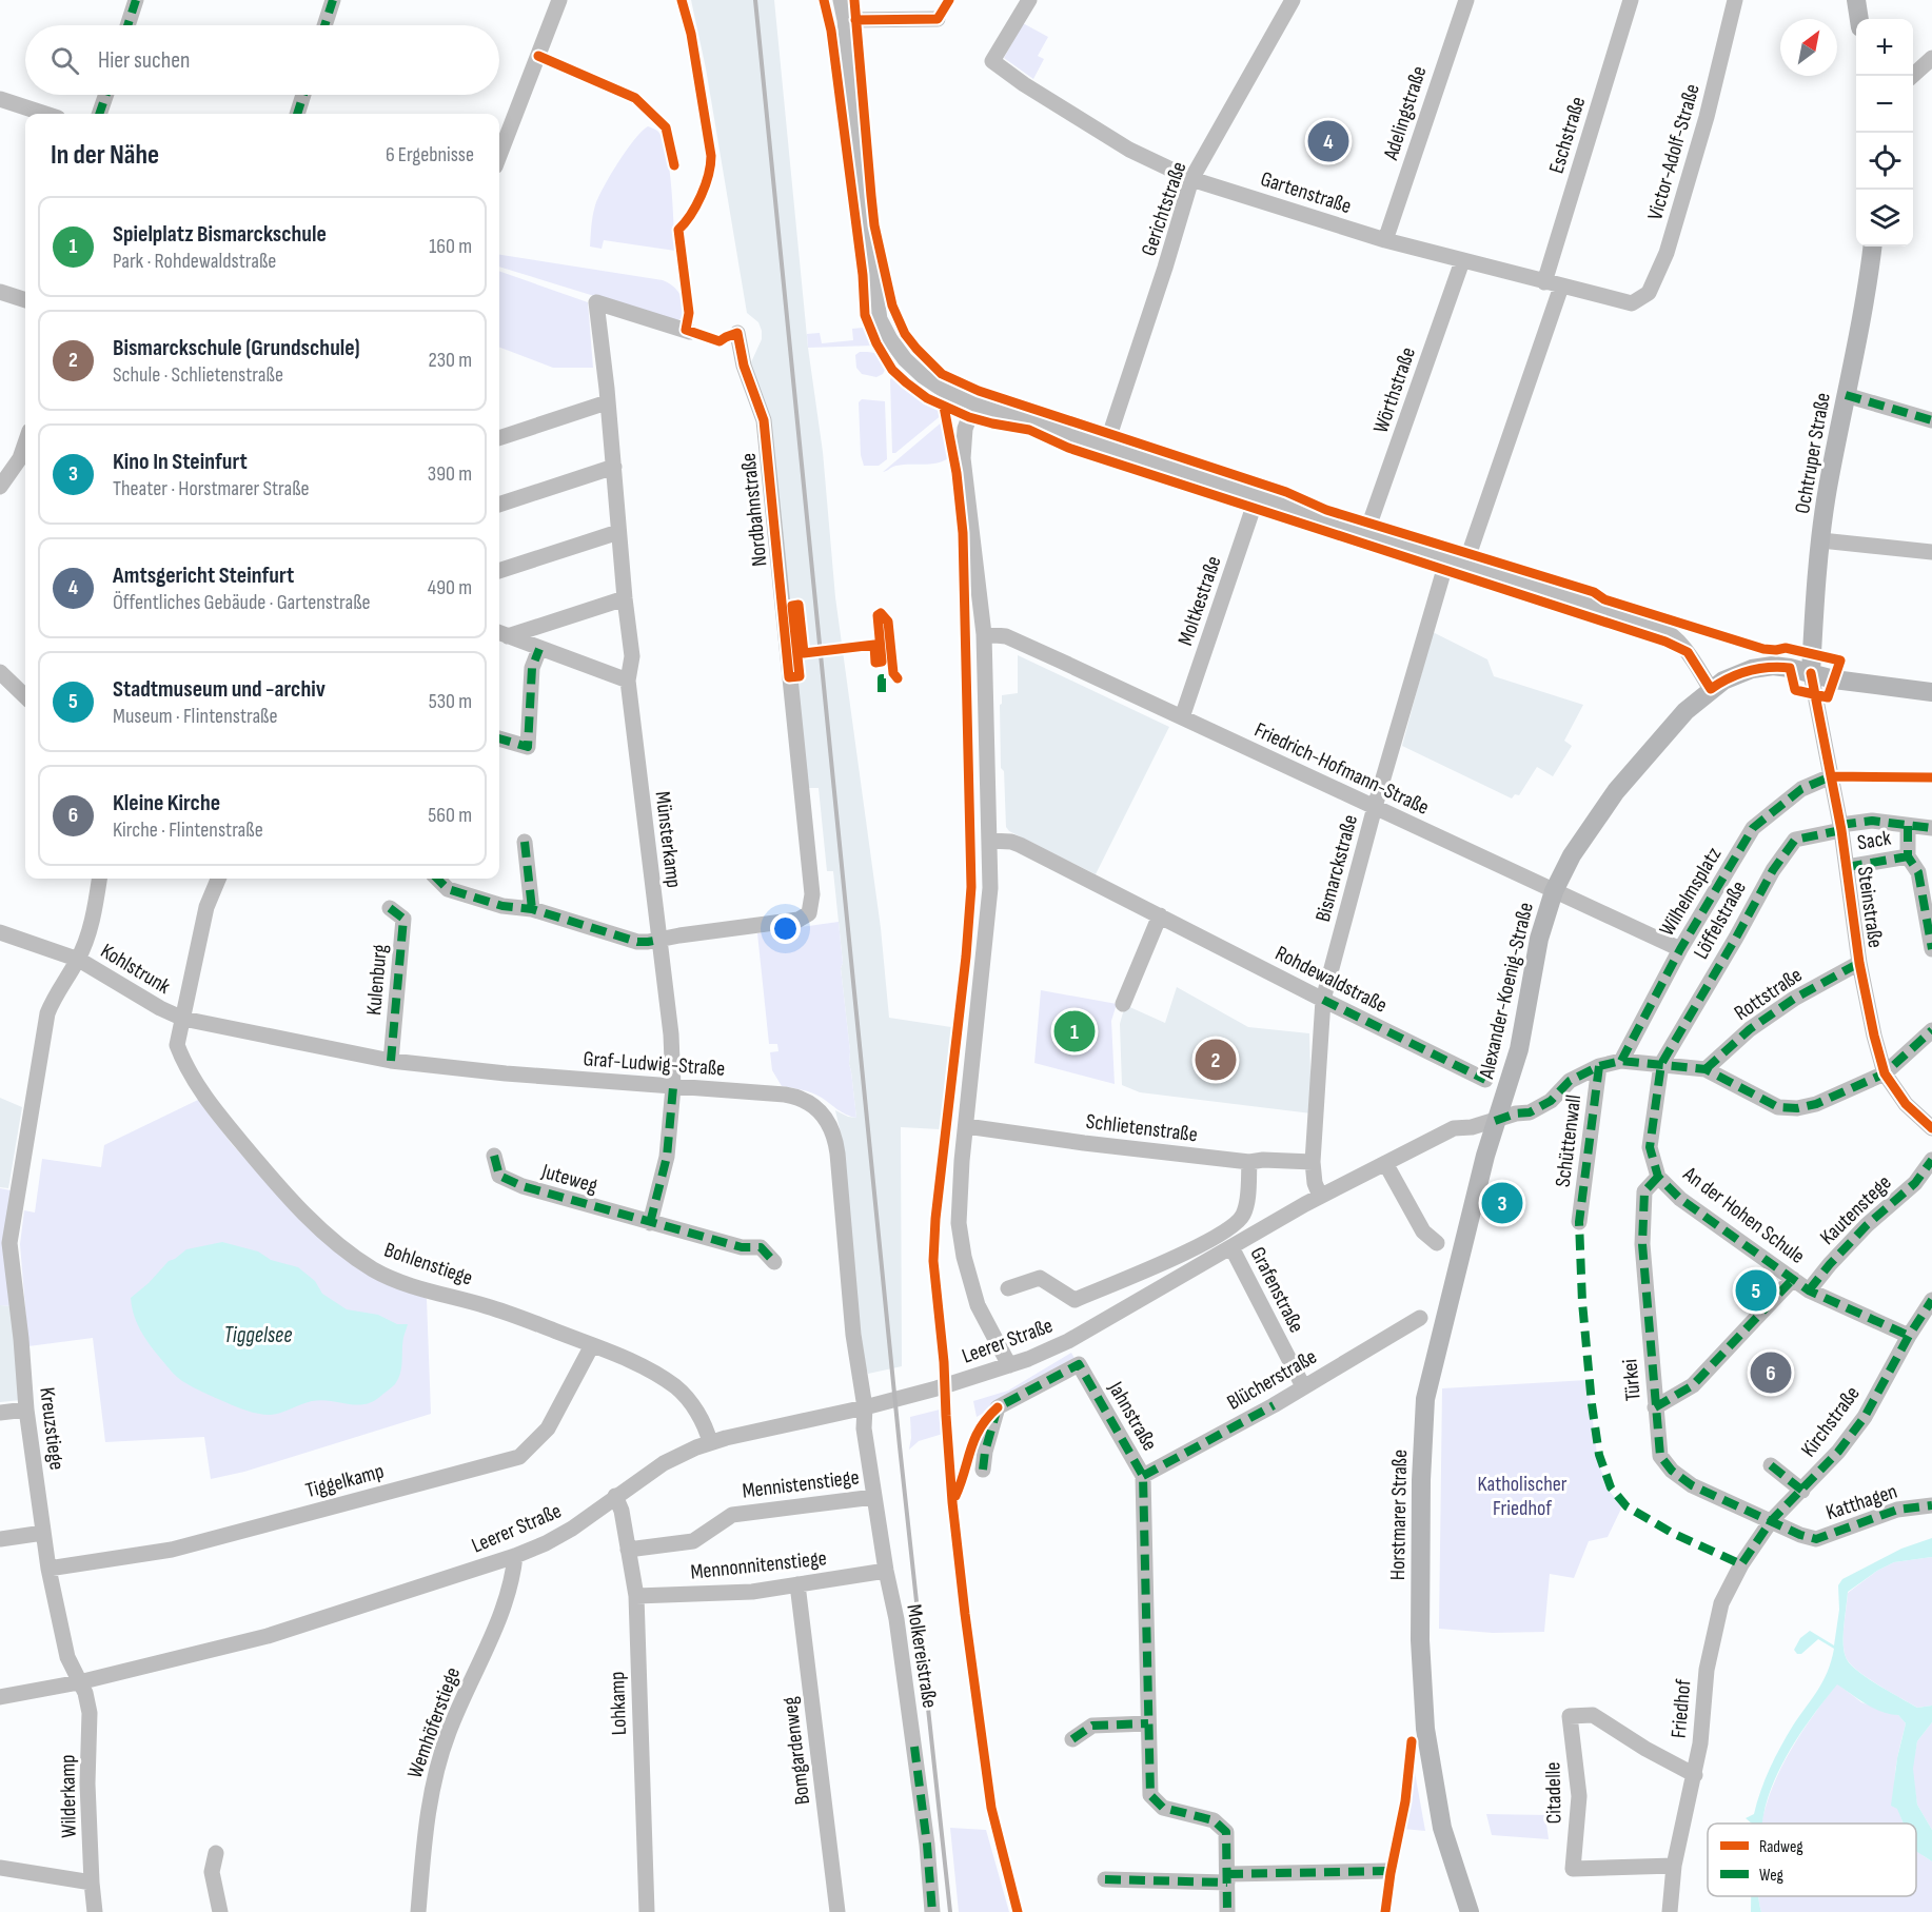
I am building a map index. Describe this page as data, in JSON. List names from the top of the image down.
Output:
{
  "streets": {
    "main road": ["Ochtruper Straße", "Alexander-Koenig-Straße", "Horstmarer Straße"],
    "street": [
      "Adelingstraße",
      "Eschstraße",
      "Victor-Adolf-Straße",
      "Gartenstraße",
      "Gerichtstraße",
      "Wörthstraße",
      "Nordbahnstraße",
      "Moltkestraße",
      "Friedrich-Hofmann-Straße",
      "Münsterkamp",
      "Sack",
      "Bismarckstraße",
      "Wilhelmsplatz",
      "Steinstraße",
      "Löffelstraße",
      "Kohlstrunk",
      "Rohdewaldstraße",
      "Kulenburg",
      "Rottstraße",
      "Graf-Ludwig-Straße",
      "Schlietenstraße",
      "Schüttenwall",
      "Juteweg",
      "Kautenstege",
      "An der Hohen Schule",
      "Bohlenstiege",
      "Grafenstraße",
      "Leerer Straße",
      "Blücherstraße",
      "Türkei",
      "Jahnstraße",
      "Kirchstraße",
      "Kreuzstiege",
      "Tiggelkamp",
      "Mennistenstiege",
      "Katthagen",
      "Mennonnitenstiege",
      "Molkereistraße",
      "Lohkamp",
      "Friedhof",
      "Wemhöferstiege",
      "Bomgardenweg",
      "Citadelle",
      "Wilderkamp"
    ]
  },
  "crossings": [
    ["Adelingstraße", "Gartenstraße"],
    ["Eschstraße", "Gartenstraße"],
    ["Victor-Adolf-Straße", "Gartenstraße"],
    ["Gartenstraße", "Gerichtstraße"],
    ["Gartenstraße", "Wörthstraße"],
    ["Ochtruper Straße", "Steinstraße"],
    ["Ochtruper Straße", "Alexander-Koenig-Straße"],
    ["Nordbahnstraße", "Münsterkamp"],
    ["Moltkestraße", "Friedrich-Hofmann-Straße"],
    ["Friedrich-Hofmann-Straße", "Bismarckstraße"],
    ["Friedrich-Hofmann-Straße", "Wilhelmsplatz"],
    ["Friedrich-Hofmann-Straße", "Alexander-Koenig-Straße"],
    ["Münsterkamp", "Graf-Ludwig-Straße"],
    ["Sack", "Steinstraße"],
    ["Bismarckstraße", "Rohdewaldstraße"],
    ["Bismarckstraße", "Schlietenstraße"],
    ["Bismarckstraße", "Leerer Straße"],
    ["Wilhelmsplatz", "Steinstraße"],
    ["Wilhelmsplatz", "Leerer Straße"],
    ["Steinstraße", "Löffelstraße"],
    ["Steinstraße", "Alexander-Koenig-Straße"],
    ["Steinstraße", "Rottstraße"],
    ["Steinstraße", "Leerer Straße"],
    ["Löffelstraße", "An der Hohen Schule"],
    ["Löffelstraße", "Leerer Straße"],
    ["Kohlstrunk", "Graf-Ludwig-Straße"],
    ["Kohlstrunk", "Bohlenstiege"],
    ["Kohlstrunk", "Kreuzstiege"],
    ["Kulenburg", "Graf-Ludwig-Straße"],
    ["Alexander-Koenig-Straße", "Leerer Straße"],
    ["Alexander-Koenig-Straße", "Horstmarer Straße"],
    ["Rottstraße", "Leerer Straße"],
    ["Graf-Ludwig-Straße", "Bohlenstiege"],
    ["Graf-Ludwig-Straße", "Leerer Straße"],
    ["Graf-Ludwig-Straße", "Molkereistraße"],
    ["Schlietenstraße", "Leerer Straße"],
    ["Schüttenwall", "Leerer Straße"],
    ["Kautenstege", "An der Hohen Schule"],
    ["An der Hohen Schule", "Leerer Straße"],
    ["An der Hohen Schule", "Türkei"],
    ["An der Hohen Schule", "Kirchstraße"],
    ["Bohlenstiege", "Leerer Straße"],
    ["Bohlenstiege", "Tiggelkamp"],
    ["Grafenstraße", "Leerer Straße"],
    ["Grafenstraße", "Blücherstraße"],
    ["Leerer Straße", "Kreuzstiege"],
    ["Leerer Straße", "Horstmarer Straße"],
    ["Leerer Straße", "Molkereistraße"],
    ["Leerer Straße", "Lohkamp"],
    ["Leerer Straße", "Wemhöferstiege"],
    ["Leerer Straße", "Wilderkamp"],
    ["Blücherstraße", "Jahnstraße"],
    ["Türkei", "Kirchstraße"],
    ["Türkei", "Katthagen"],
    ["Türkei", "Friedhof"],
    ["Kirchstraße", "Katthagen"],
    ["Kirchstraße", "Friedhof"],
    ["Kreuzstiege", "Tiggelkamp"],
    ["Kreuzstiege", "Wilderkamp"],
    ["Mennistenstiege", "Molkereistraße"],
    ["Mennistenstiege", "Lohkamp"],
    ["Katthagen", "Friedhof"],
    ["Mennonnitenstiege", "Molkereistraße"],
    ["Mennonnitenstiege", "Lohkamp"],
    ["Mennonnitenstiege", "Bomgardenweg"],
    ["Friedhof", "Citadelle"]
  ],
  "water": ["Tiggelsee"],
  "parks": ["Katholischer Friedhof"],
  "legend": ["Radweg", "Weg"],
  "north": "top right",
  "page": {
    "map_buttons": ["+", "−"],
    "search": "Hier suchen",
    "heading": ["In der Nähe", "6 Ergebnisse"],
    "pins": [
      "4",
      "1",
      "2",
      "3",
      "5",
      "6"
    ],
    "list": [
      {
        "mark": "1",
        "name": "Spielplatz Bismarckschule",
        "note": "Park · Rohdewaldstraße",
        "value": "160 m"
      },
      {
        "mark": "2",
        "name": "Bismarckschule (Grundschule)",
        "note": "Schule · Schlietenstraße",
        "value": "230 m"
      },
      {
        "mark": "3",
        "name": "Kino In Steinfurt",
        "note": "Theater · Horstmarer Straße",
        "value": "390 m"
      },
      {
        "mark": "4",
        "name": "Amtsgericht Steinfurt",
        "note": "Öffentliches Gebäude · Gartenstraße",
        "value": "490 m"
      },
      {
        "mark": "5",
        "name": "Stadtmuseum und -archiv",
        "note": "Museum · Flintenstraße",
        "value": "530 m"
      },
      {
        "mark": "6",
        "name": "Kleine Kirche",
        "note": "Kirche · Flintenstraße",
        "value": "560 m"
      }
    ]
  }
}
